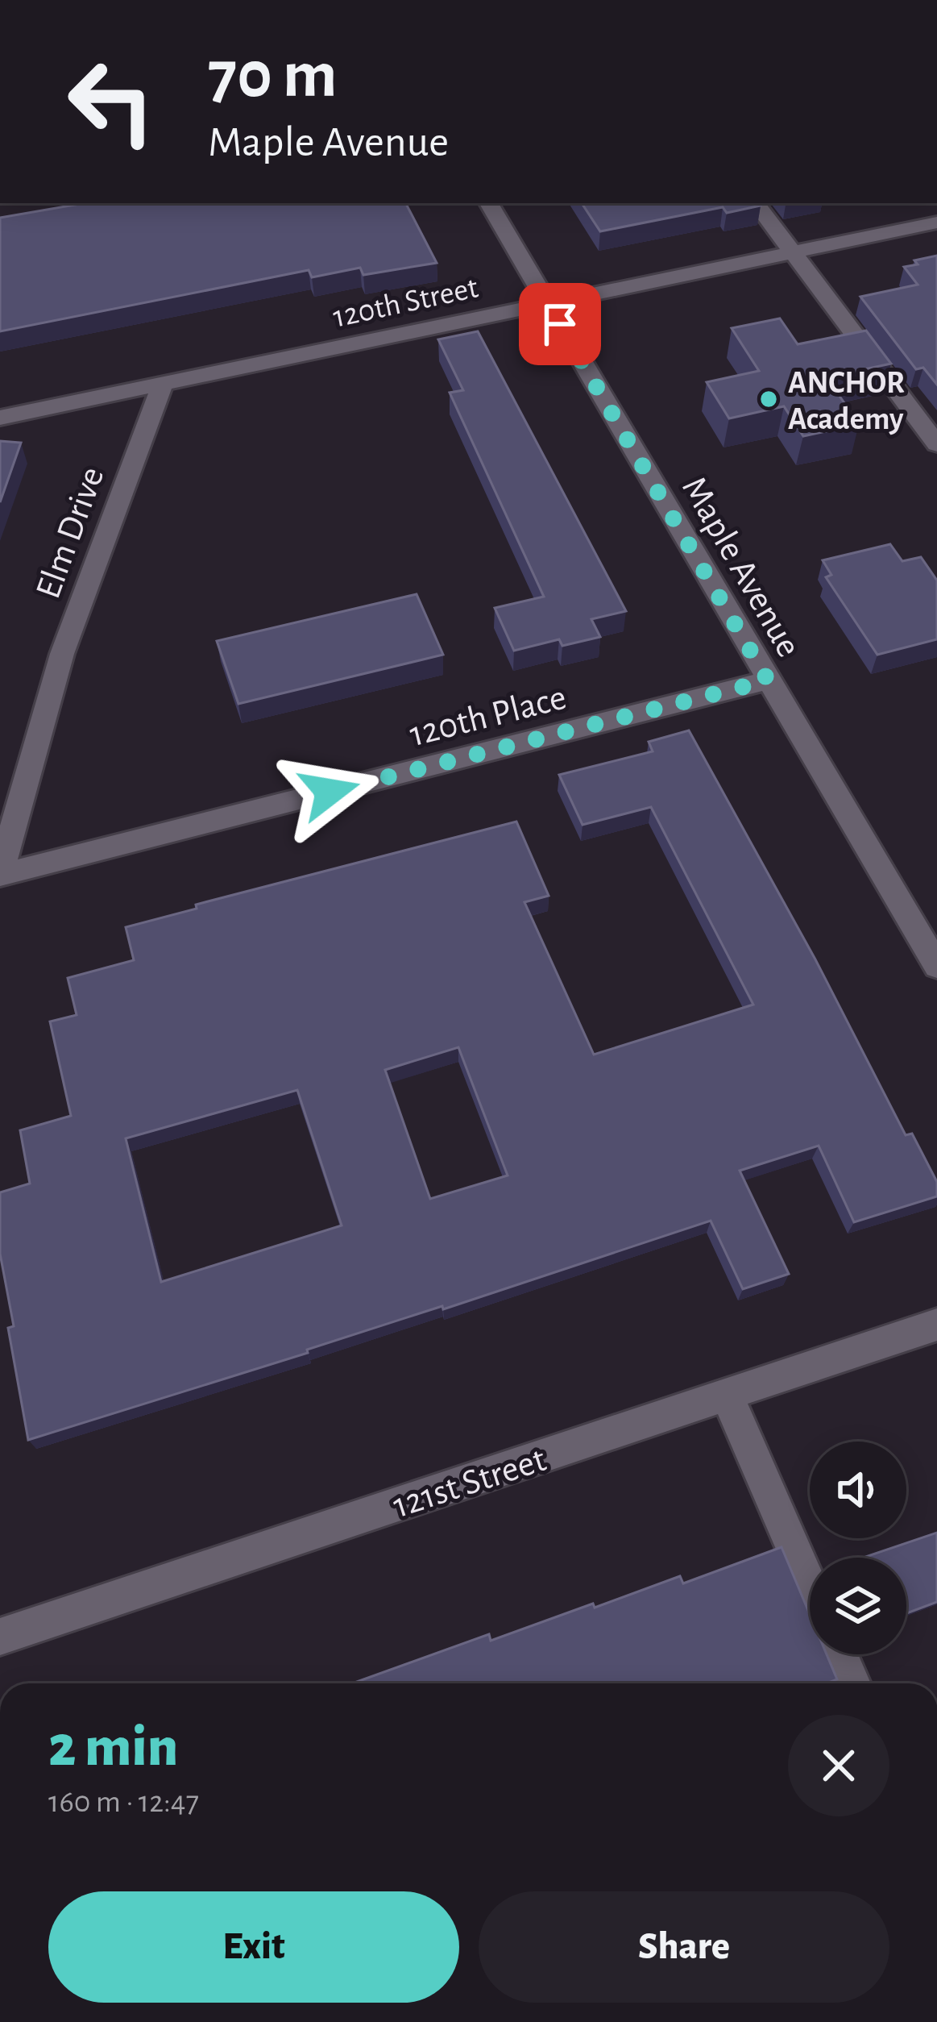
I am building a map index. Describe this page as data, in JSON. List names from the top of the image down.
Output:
{
  "streets": {
    "street": [
      "120th Street",
      "Elm Drive",
      "Maple Avenue",
      "120th Place",
      "121st Street"
    ]
  },
  "crossings": [
    ["120th Street", "Elm Drive"],
    ["120th Street", "Maple Avenue"],
    ["Elm Drive", "120th Place"],
    ["Maple Avenue", "120th Place"]
  ],
  "places": ["ANCHOR Academy"],
  "page": {
    "turn": ["70 m", "Maple Avenue"],
    "heading": ["2 min", "160 m · 12:47"],
    "buttons": ["Exit", "Share"]
  }
}
